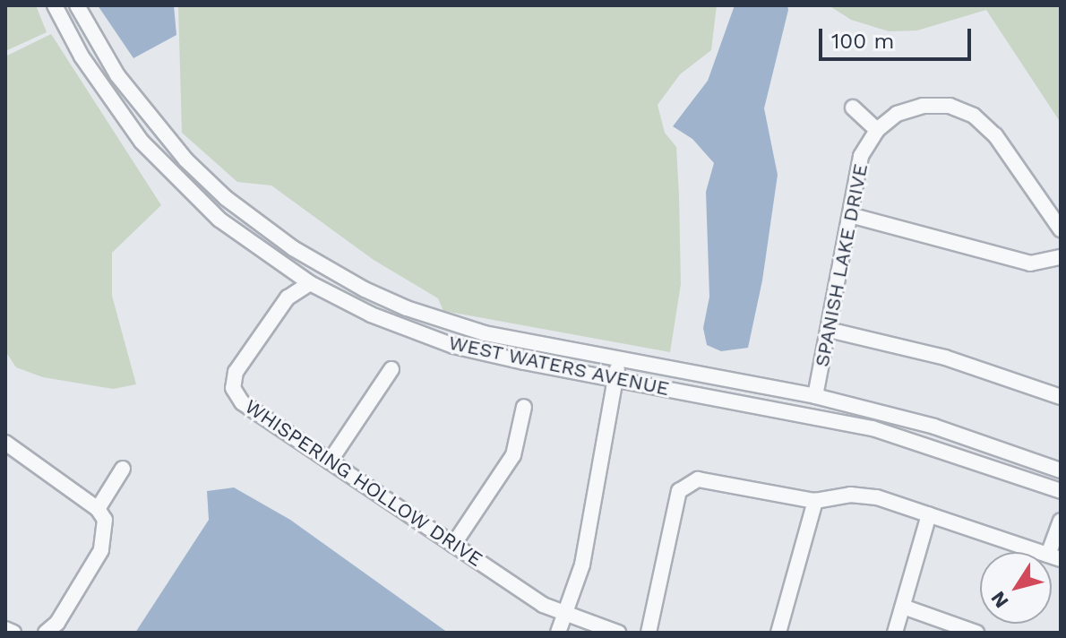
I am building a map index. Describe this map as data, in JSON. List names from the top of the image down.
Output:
{
  "streets": {
    "street": ["SPANISH LAKE DRIVE", "WEST WATERS AVENUE", "WHISPERING HOLLOW DRIVE"]
  },
  "crossings": [
    ["SPANISH LAKE DRIVE", "WEST WATERS AVENUE"],
    ["WEST WATERS AVENUE", "WHISPERING HOLLOW DRIVE"]
  ],
  "scale_bar": "100 m",
  "north": "bottom left"
}
